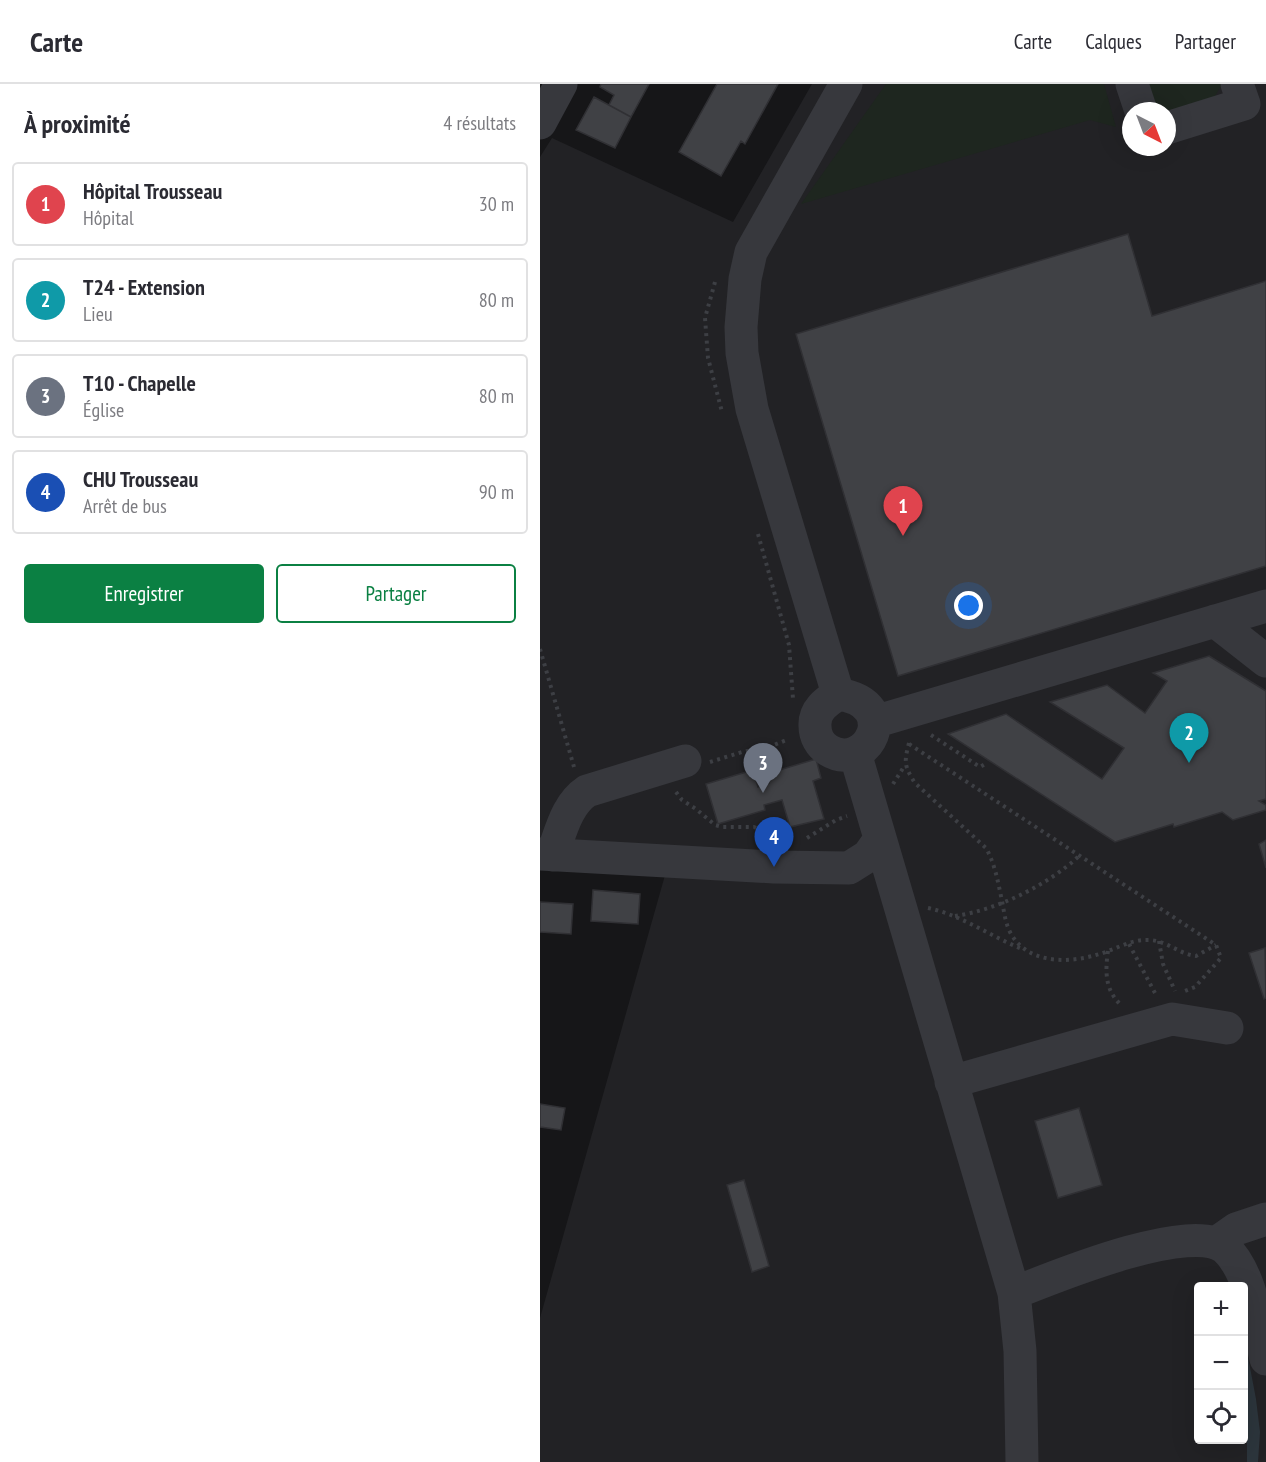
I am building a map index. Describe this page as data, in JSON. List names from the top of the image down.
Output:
{
  "north": "bottom right",
  "page": {
    "header": "Carte",
    "nav": ["Carte", "Calques", "Partager"],
    "heading": ["À proximité", "4 résultats"],
    "list": [
      {
        "mark": "1",
        "name": "Hôpital Trousseau",
        "note": "Hôpital",
        "value": "30 m"
      },
      {
        "mark": "2",
        "name": "T24 - Extension",
        "note": "Lieu",
        "value": "80 m"
      },
      {
        "mark": "3",
        "name": "T10 - Chapelle",
        "note": "Église",
        "value": "80 m"
      },
      {
        "mark": "4",
        "name": "CHU Trousseau",
        "note": "Arrêt de bus",
        "value": "90 m"
      }
    ],
    "pins": [
      "1",
      "2",
      "3",
      "4"
    ],
    "buttons": ["Enregistrer", "Partager"],
    "map_buttons": ["+", "−"]
  }
}
